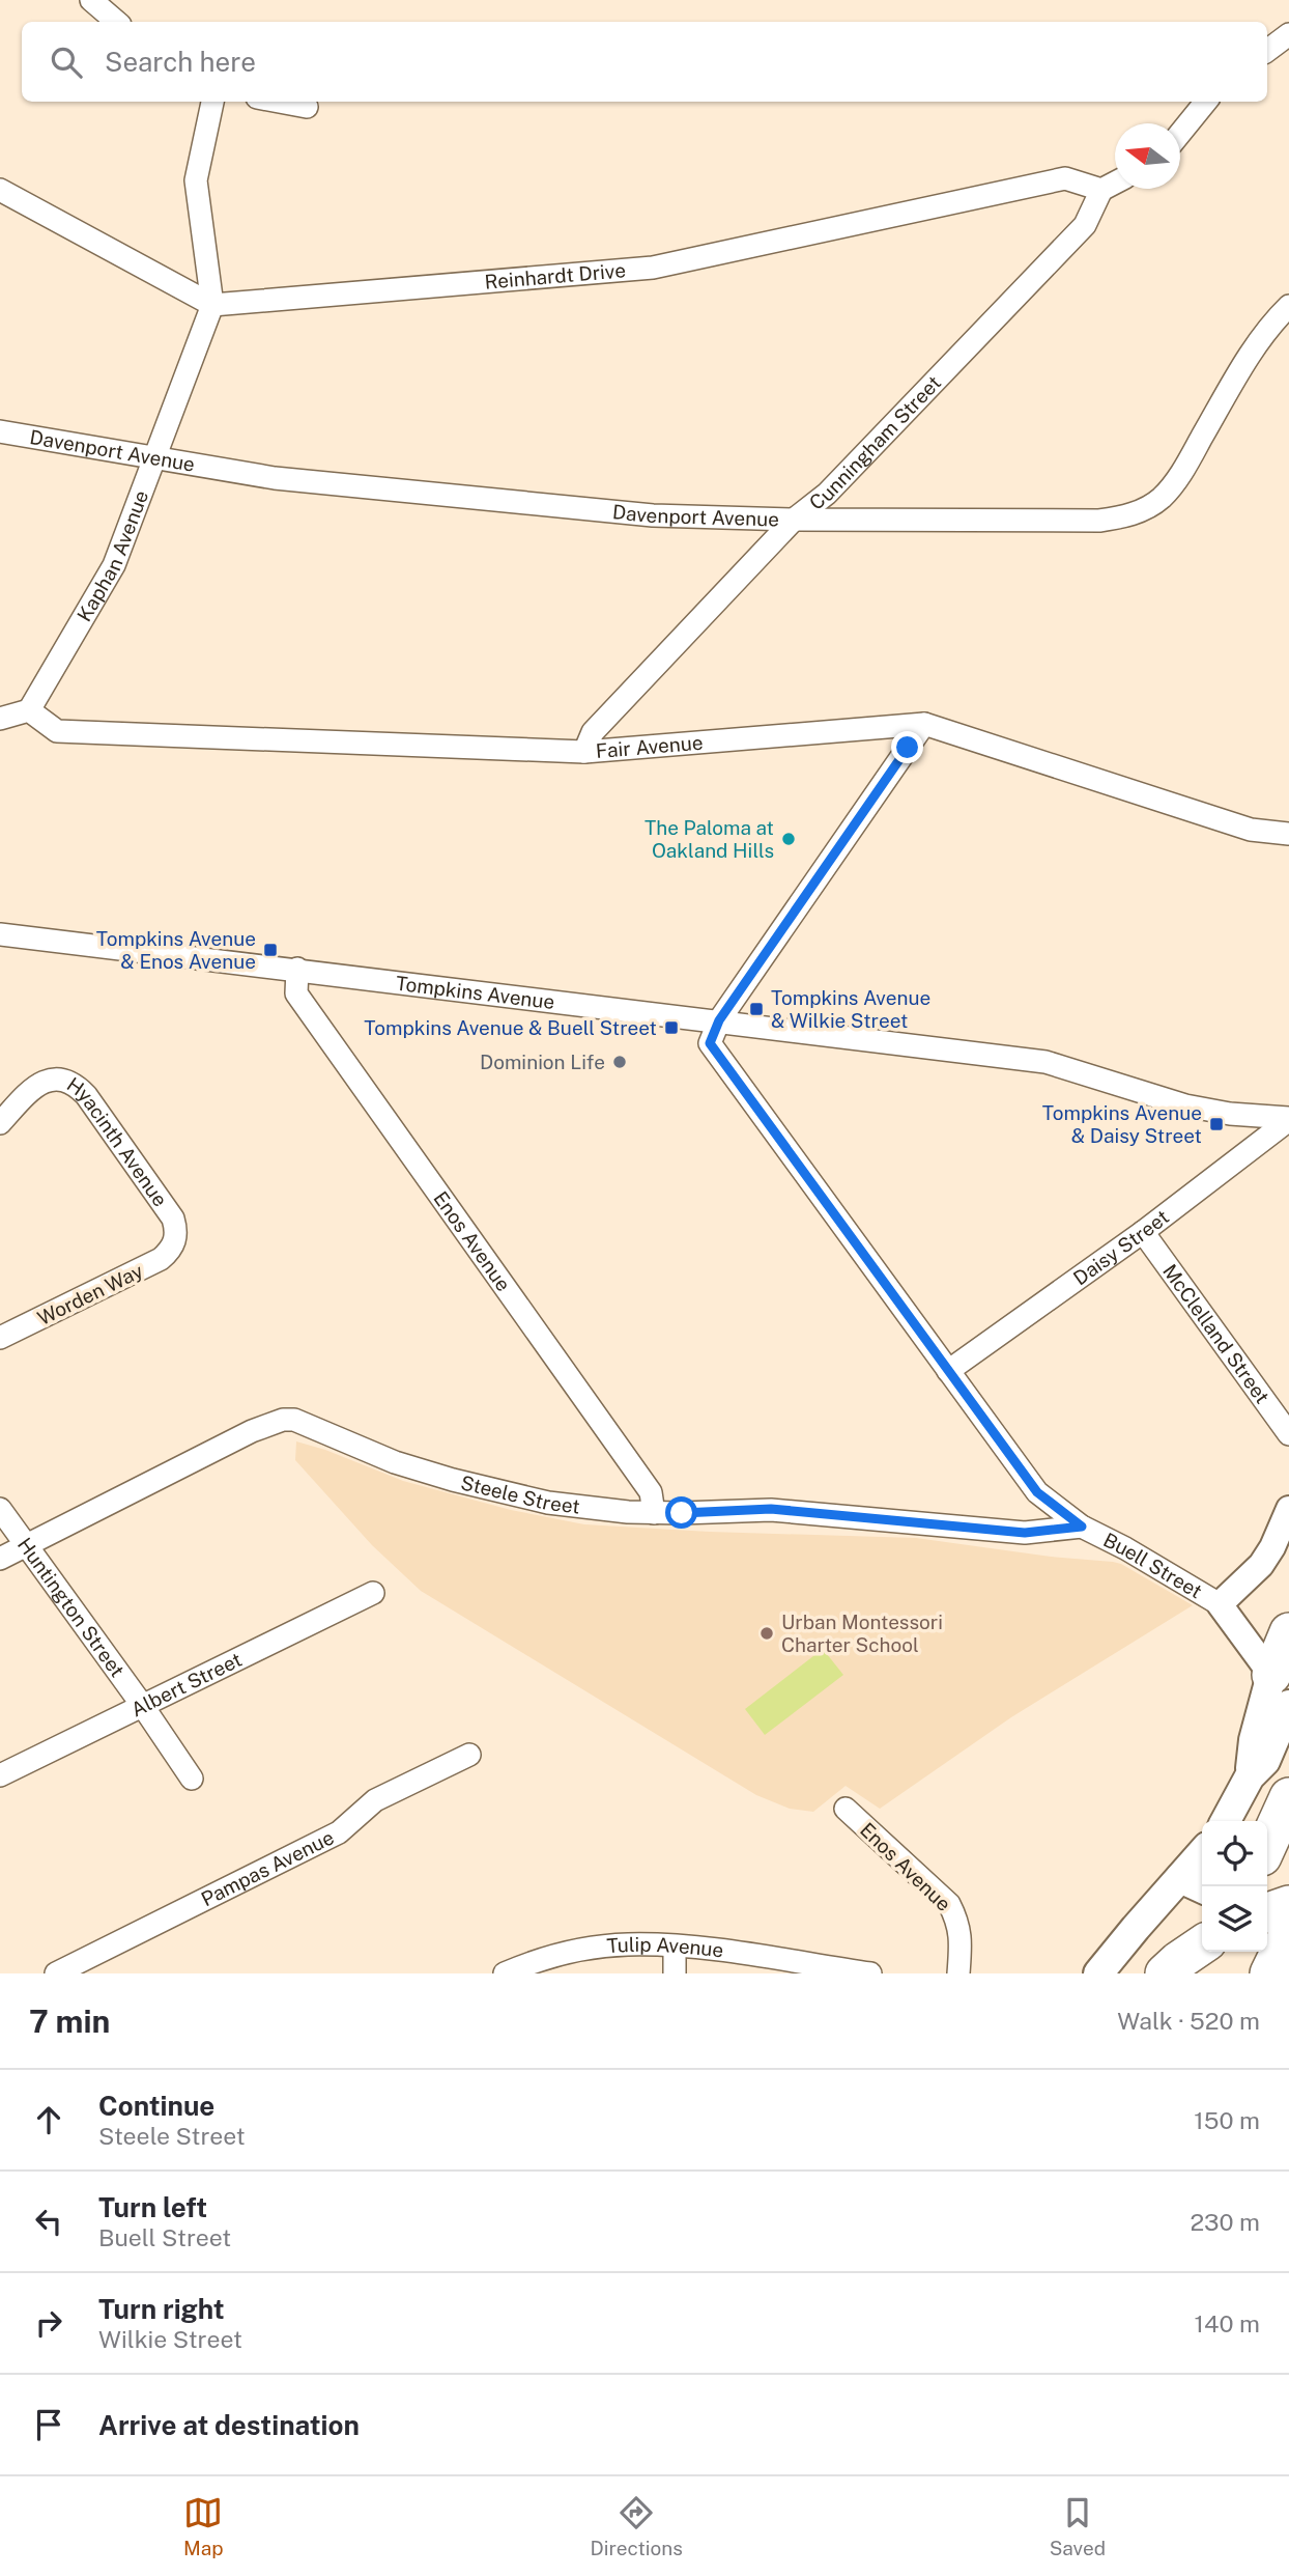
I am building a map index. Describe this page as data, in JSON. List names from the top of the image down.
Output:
{
  "streets": {
    "street": [
      "Reinhardt Drive",
      "Cunningham Street",
      "Davenport Avenue",
      "Kaphan Avenue",
      "Fair Avenue",
      "Tompkins Avenue",
      "Hyacinth Avenue",
      "Enos Avenue",
      "Daisy Street",
      "Worden Way",
      "McClelland Street",
      "Steele Street",
      "Buell Street",
      "Huntington Street",
      "Albert Street",
      "Pampas Avenue",
      "Tulip Avenue"
    ]
  },
  "crossings": [
    ["Reinhardt Drive", "Cunningham Street"],
    ["Reinhardt Drive", "Kaphan Avenue"],
    ["Cunningham Street", "Davenport Avenue"],
    ["Cunningham Street", "Fair Avenue"],
    ["Davenport Avenue", "Kaphan Avenue"],
    ["Kaphan Avenue", "Fair Avenue"],
    ["Tompkins Avenue", "Enos Avenue"],
    ["Tompkins Avenue", "Daisy Street"],
    ["Tompkins Avenue", "Buell Street"],
    ["Hyacinth Avenue", "Worden Way"],
    ["Enos Avenue", "Steele Street"],
    ["Daisy Street", "McClelland Street"],
    ["Daisy Street", "Buell Street"],
    ["Steele Street", "Buell Street"],
    ["Steele Street", "Huntington Street"],
    ["Huntington Street", "Albert Street"]
  ],
  "places": {
    "other": ["The Paloma at Oakland Hills", "Dominion Life", "Urban Montessori Charter School"],
    "transit": [
      "Tompkins Avenue & Enos Avenue",
      "Tompkins Avenue & Wilkie Street",
      "Tompkins Avenue & Buell Street",
      "Tompkins Avenue & Daisy Street"
    ]
  },
  "north": "left",
  "page": {
    "search": "Search here",
    "heading": ["7 min", "Walk · 520 m"],
    "list": [
      ["Continue", "Steele Street", "150 m"],
      ["Turn left", "Buell Street", "230 m"],
      ["Turn right", "Wilkie Street", "140 m"],
      "Arrive at destination"
    ],
    "nav": ["Map", "Directions", "Saved"]
  }
}
